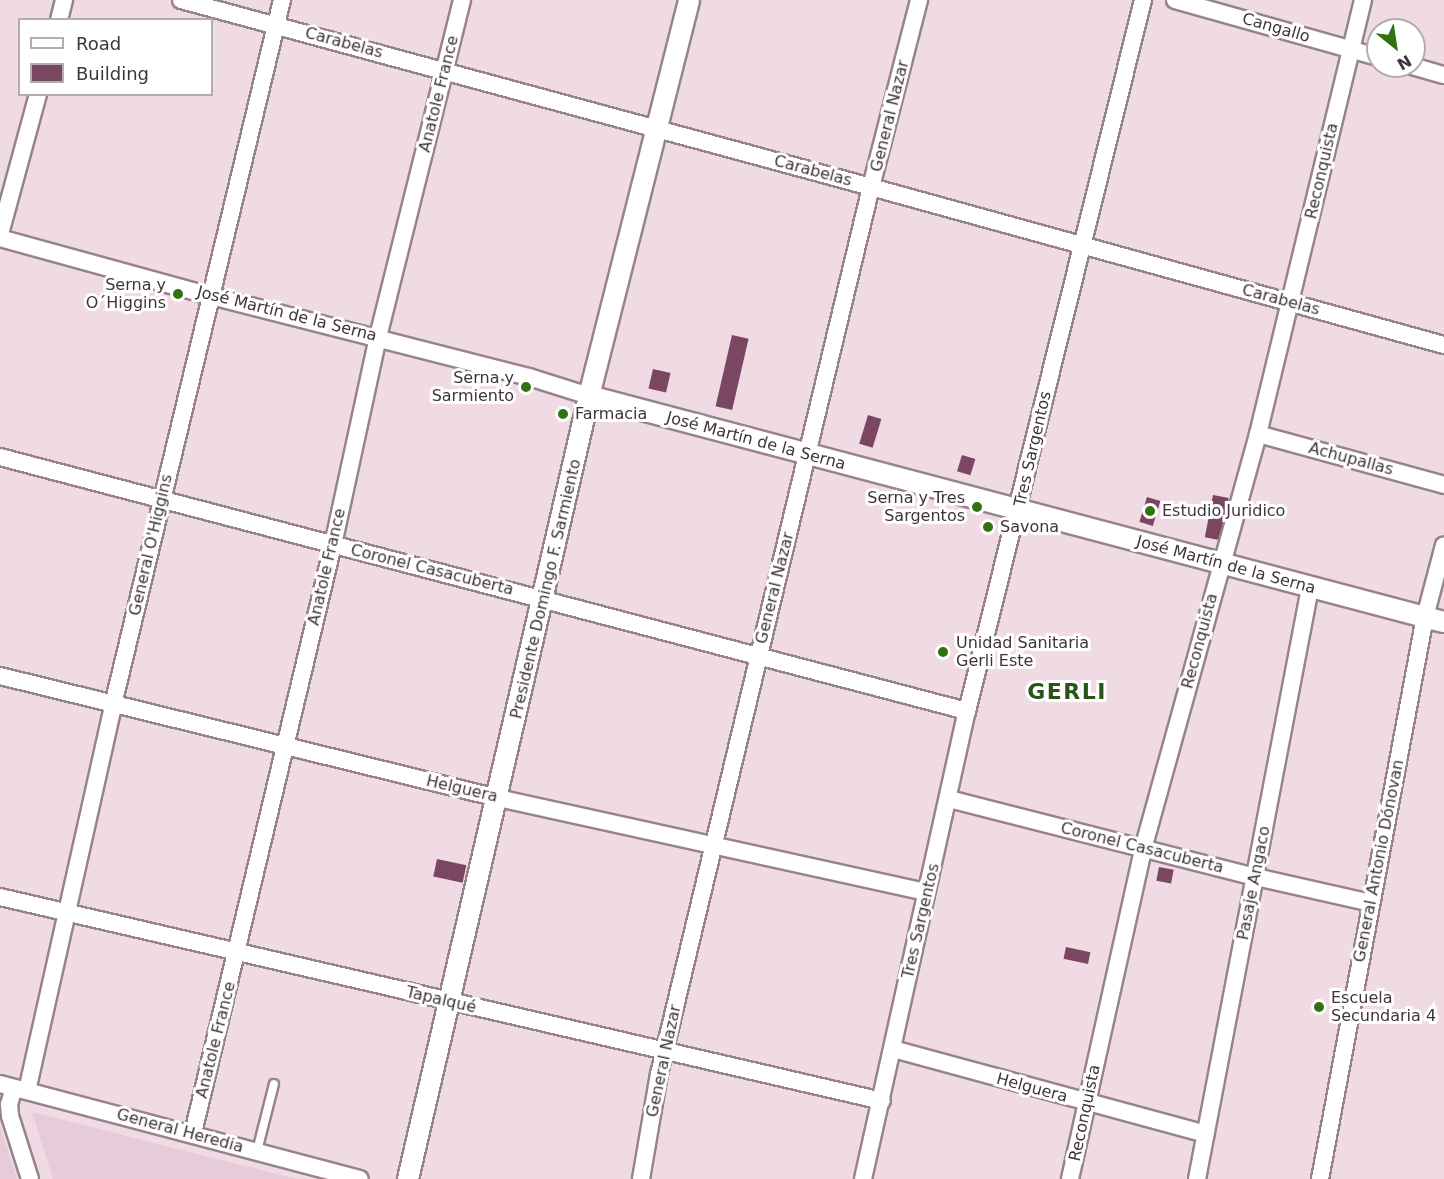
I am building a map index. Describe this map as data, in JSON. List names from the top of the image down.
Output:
{
  "streets": {
    "street": [
      "Cangallo",
      "Carabelas",
      "Anatole France",
      "General Nazar",
      "Reconquista",
      "José Martín de la Serna",
      "Tres Sargentos",
      "Achupallas",
      "General O'Higgins",
      "Coronel Casacuberta",
      "Presidente Domingo F. Sarmiento",
      "Helguera",
      "General Antonio Dónovan",
      "Pasaje Angaco",
      "Tapalqué",
      "General Heredia"
    ]
  },
  "crossings": [
    ["Cangallo", "Reconquista"],
    ["Carabelas", "Anatole France"],
    ["Carabelas", "General Nazar"],
    ["Carabelas", "Reconquista"],
    ["Carabelas", "Tres Sargentos"],
    ["Carabelas", "General O'Higgins"],
    ["Carabelas", "Presidente Domingo F. Sarmiento"],
    ["Anatole France", "José Martín de la Serna"],
    ["Anatole France", "Coronel Casacuberta"],
    ["Anatole France", "Helguera"],
    ["Anatole France", "Tapalqué"],
    ["Anatole France", "General Heredia"],
    ["General Nazar", "José Martín de la Serna"],
    ["General Nazar", "Coronel Casacuberta"],
    ["General Nazar", "Helguera"],
    ["General Nazar", "Tapalqué"],
    ["Reconquista", "José Martín de la Serna"],
    ["Reconquista", "Achupallas"],
    ["Reconquista", "Coronel Casacuberta"],
    ["Reconquista", "Helguera"],
    ["José Martín de la Serna", "Tres Sargentos"],
    ["José Martín de la Serna", "General O'Higgins"],
    ["José Martín de la Serna", "Presidente Domingo F. Sarmiento"],
    ["José Martín de la Serna", "General Antonio Dónovan"],
    ["José Martín de la Serna", "Pasaje Angaco"],
    ["Tres Sargentos", "Coronel Casacuberta"],
    ["Tres Sargentos", "Helguera"],
    ["Tres Sargentos", "Tapalqué"],
    ["General O'Higgins", "Coronel Casacuberta"],
    ["General O'Higgins", "Helguera"],
    ["General O'Higgins", "Tapalqué"],
    ["General O'Higgins", "General Heredia"],
    ["Coronel Casacuberta", "Presidente Domingo F. Sarmiento"],
    ["Coronel Casacuberta", "General Antonio Dónovan"],
    ["Coronel Casacuberta", "Pasaje Angaco"],
    ["Presidente Domingo F. Sarmiento", "Helguera"],
    ["Presidente Domingo F. Sarmiento", "Tapalqué"],
    ["Helguera", "Pasaje Angaco"]
  ],
  "districts": ["GERLI"],
  "places": [
    "Serna y O´Higgins",
    "Serna y Sarmiento",
    "Farmacia",
    "Serna y Tres Sargentos",
    "Estudio Juridico",
    "Savona",
    "Unidad Sanitaria Gerli Este",
    "Escuela Secundaria 4"
  ],
  "legend": ["Road", "Building"],
  "north": "bottom right"
}
